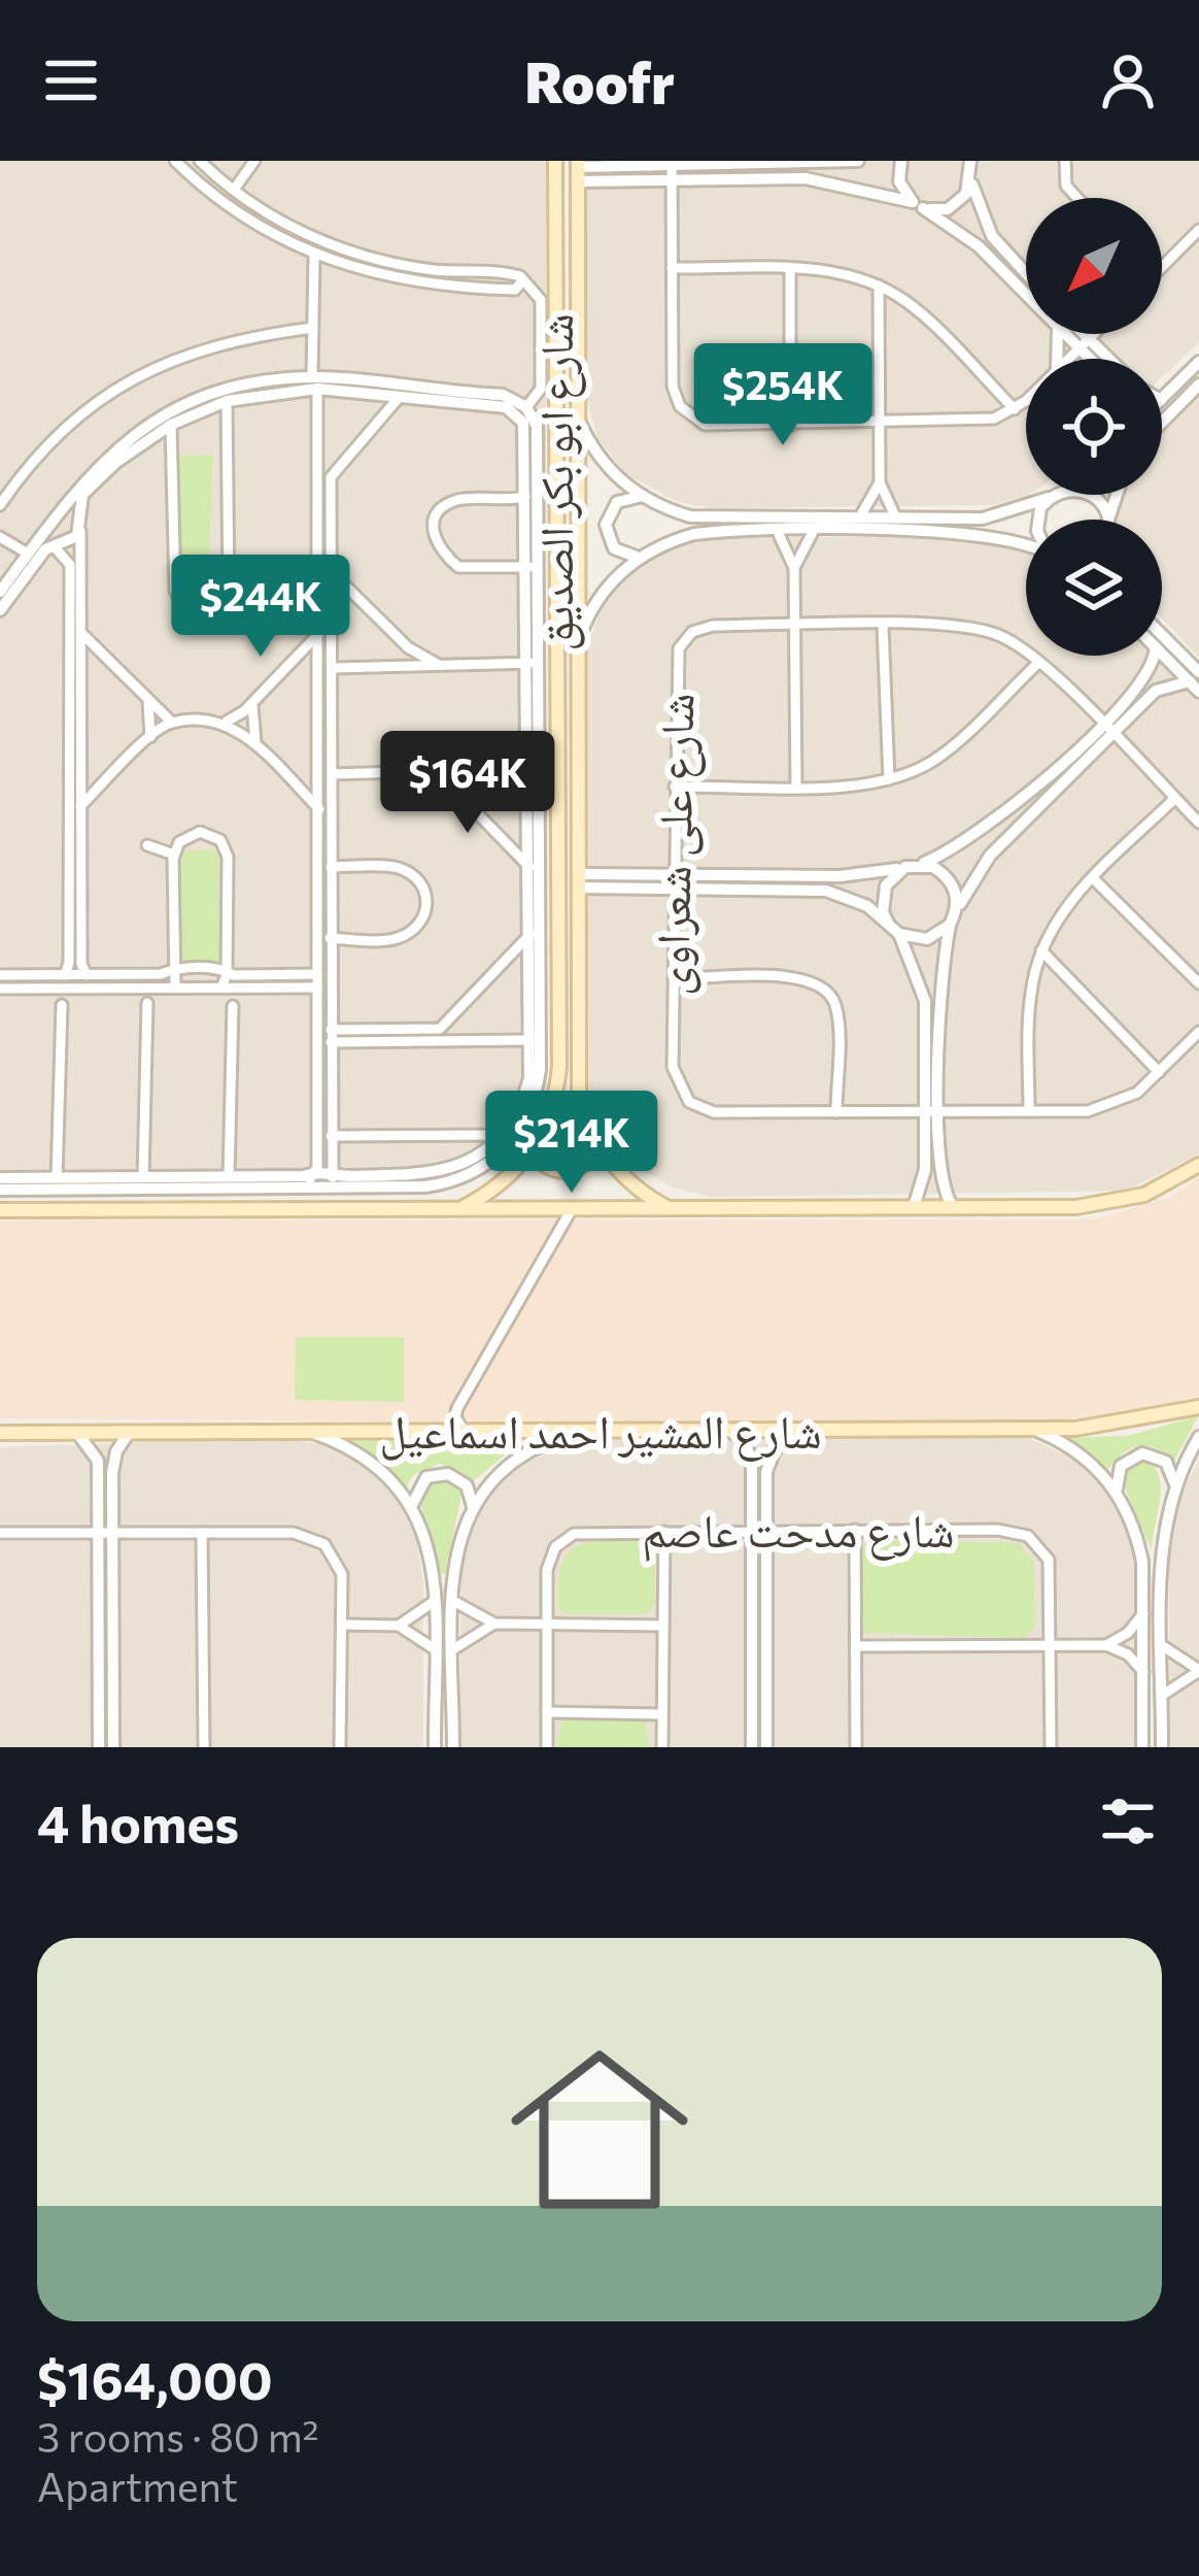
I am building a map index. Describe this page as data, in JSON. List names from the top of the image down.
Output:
{
  "streets": {
    "main road": ["شارع ابو بكر الصديق", "شارع المشير احمد اسماعيل"],
    "street": ["شارع على شعراوى", "شارع مدحت عاصم"]
  },
  "north": "bottom left",
  "page": {
    "header": "Roofr",
    "price": [
      "$254K",
      "$244K",
      "$164K",
      "$214K"
    ],
    "heading": "4 homes",
    "list": [
      {
        "name": "$164,000",
        "note": "3 rooms · 80 m² · Apartment"
      }
    ]
  }
}
